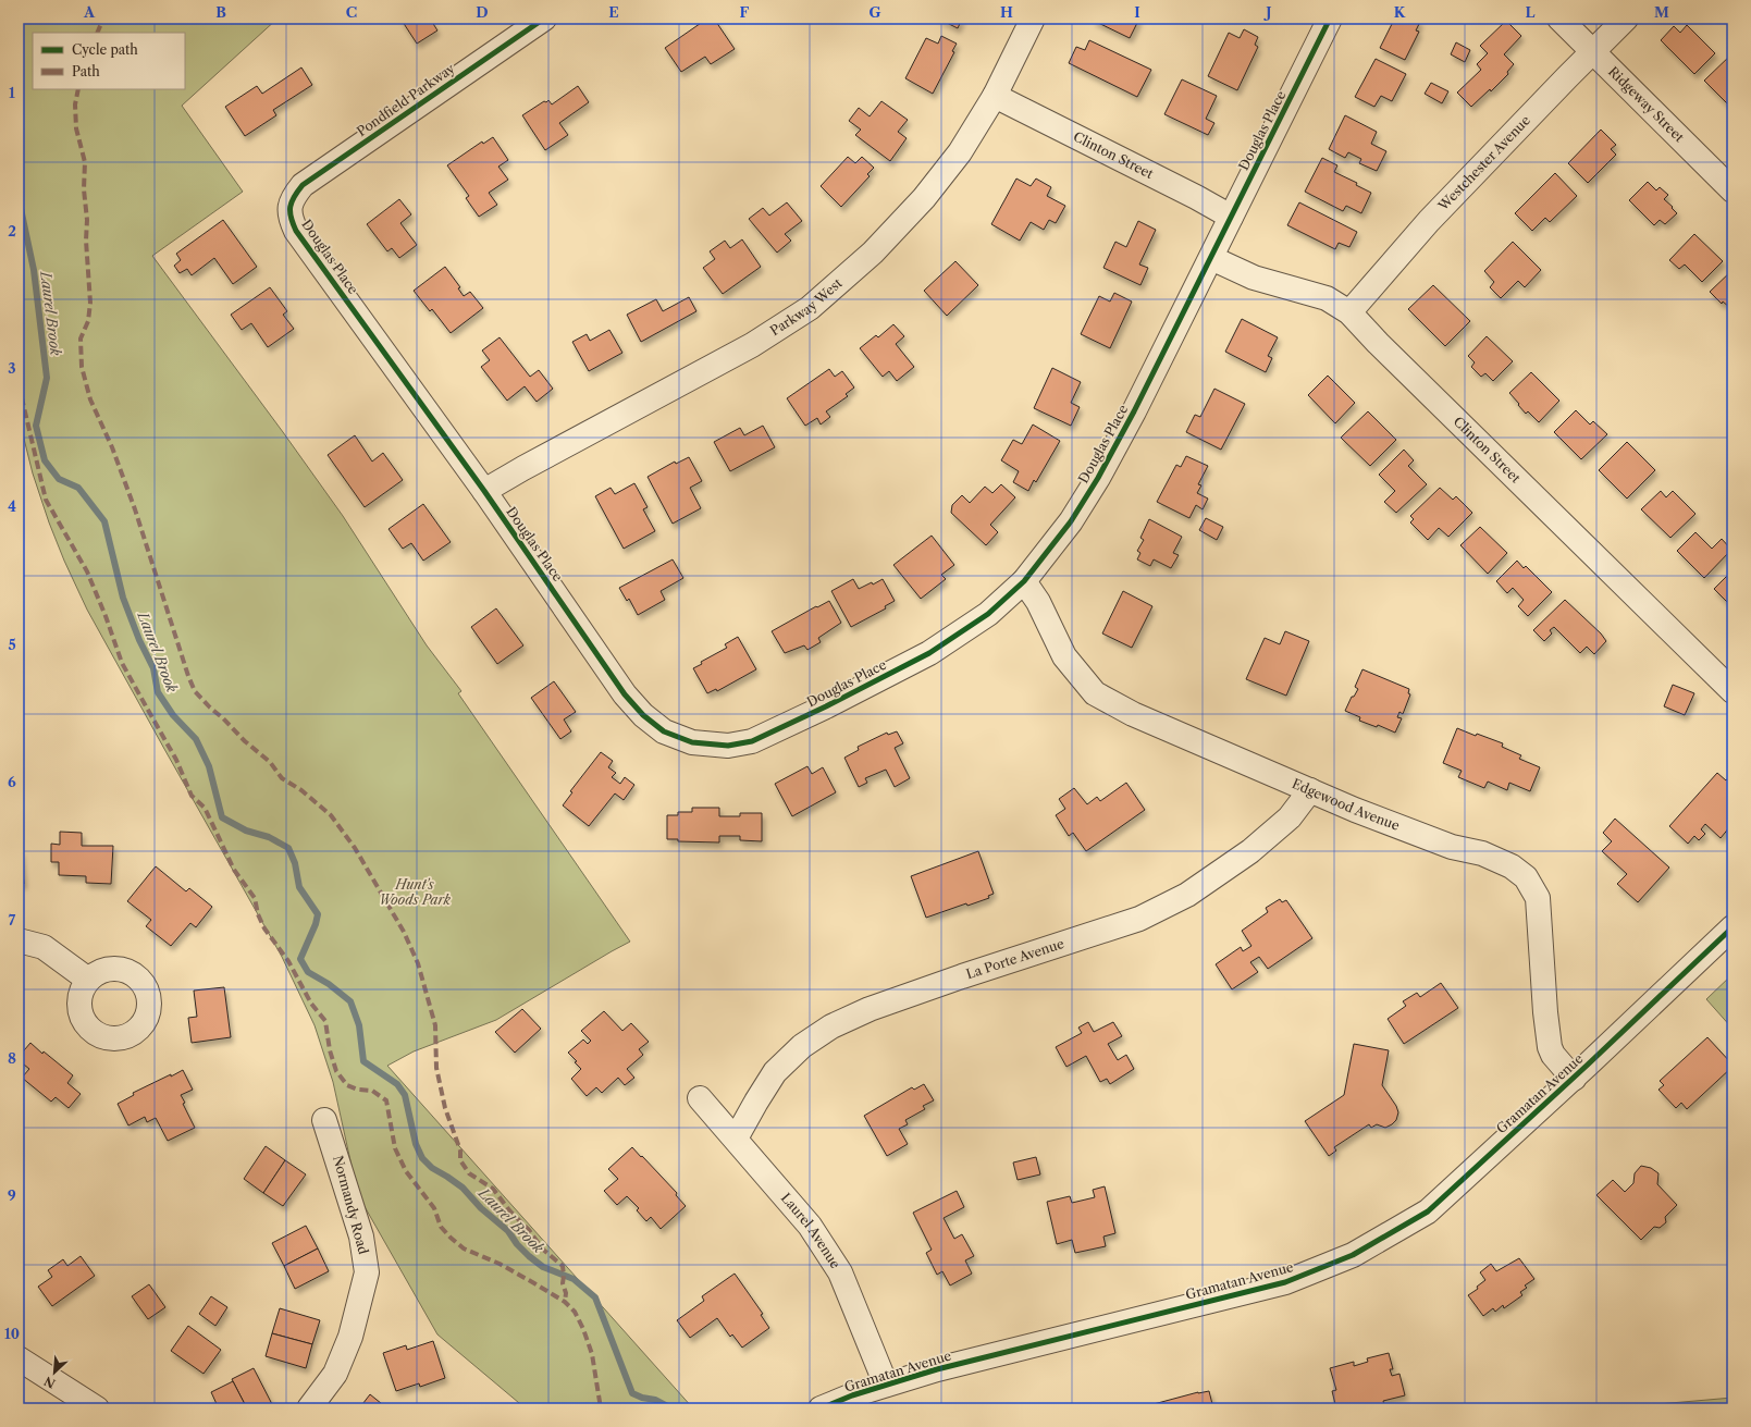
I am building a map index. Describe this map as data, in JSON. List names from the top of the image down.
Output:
{
  "streets": {
    "street": [
      "Pondfield Parkway",
      "Ridgeway Street",
      "Douglas Place",
      "Clinton Street",
      "Westchester Avenue",
      "Parkway West",
      "Edgewood Avenue",
      "La Porte Avenue",
      "Gramatan Avenue",
      "Normandy Road",
      "Laurel Avenue"
    ]
  },
  "crossings": [
    ["Pondfield Parkway", "Douglas Place"],
    ["Ridgeway Street", "Westchester Avenue"],
    ["Douglas Place", "Clinton Street"],
    ["Douglas Place", "Parkway West"],
    ["Douglas Place", "Edgewood Avenue"],
    ["Clinton Street", "Westchester Avenue"],
    ["Clinton Street", "Parkway West"],
    ["Edgewood Avenue", "La Porte Avenue"],
    ["Edgewood Avenue", "Gramatan Avenue"],
    ["La Porte Avenue", "Laurel Avenue"],
    ["Gramatan Avenue", "Laurel Avenue"]
  ],
  "water": ["Laurel Brook"],
  "parks": ["Hunt's Woods Park"],
  "legend": ["Cycle path", "Path"],
  "north": "bottom left",
  "grid": {
    "columns": [
      "A",
      "B",
      "C",
      "D",
      "E",
      "F",
      "G",
      "H",
      "I",
      "J",
      "K",
      "L",
      "M"
    ],
    "rows": [
      "1",
      "2",
      "3",
      "4",
      "5",
      "6",
      "7",
      "8",
      "9",
      "10"
    ]
  }
}
